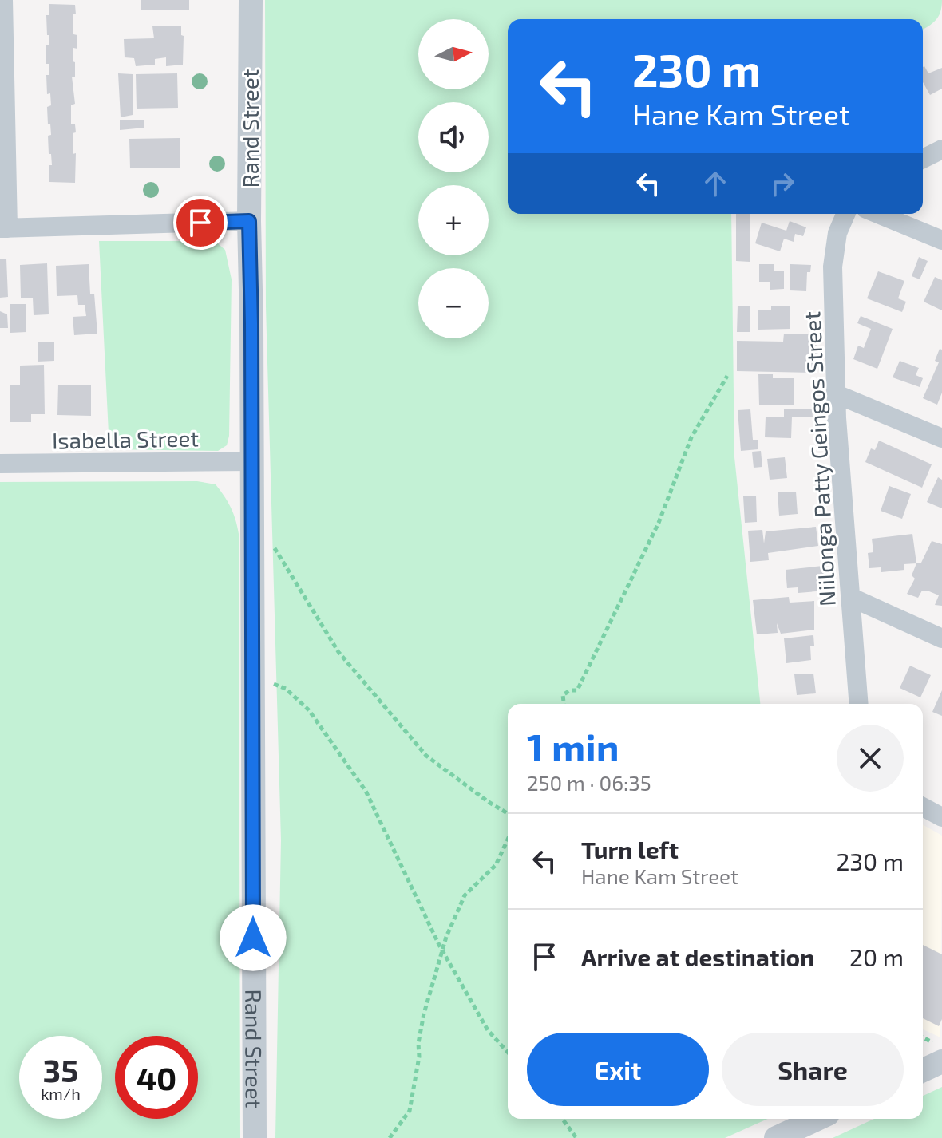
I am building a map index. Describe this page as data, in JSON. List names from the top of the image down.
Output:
{
  "streets": {
    "street": ["Rand Street", "Isabella Street", "Niilonga Patty Geingos Street"]
  },
  "crossings": [
    ["Rand Street", "Isabella Street"]
  ],
  "north": "right",
  "page": {
    "map_buttons": ["+", "−"],
    "turn": ["230 m", "Hane Kam Street"],
    "heading": ["1 min", "250 m · 06:35"],
    "list": [
      {
        "name": "Turn left",
        "note": "Hane Kam Street",
        "value": "230 m"
      },
      {
        "name": "Arrive at destination",
        "value": "20 m"
      }
    ],
    "buttons": ["Exit", "Share"],
    "speed": "35 km/h",
    "limit": "40"
  }
}
